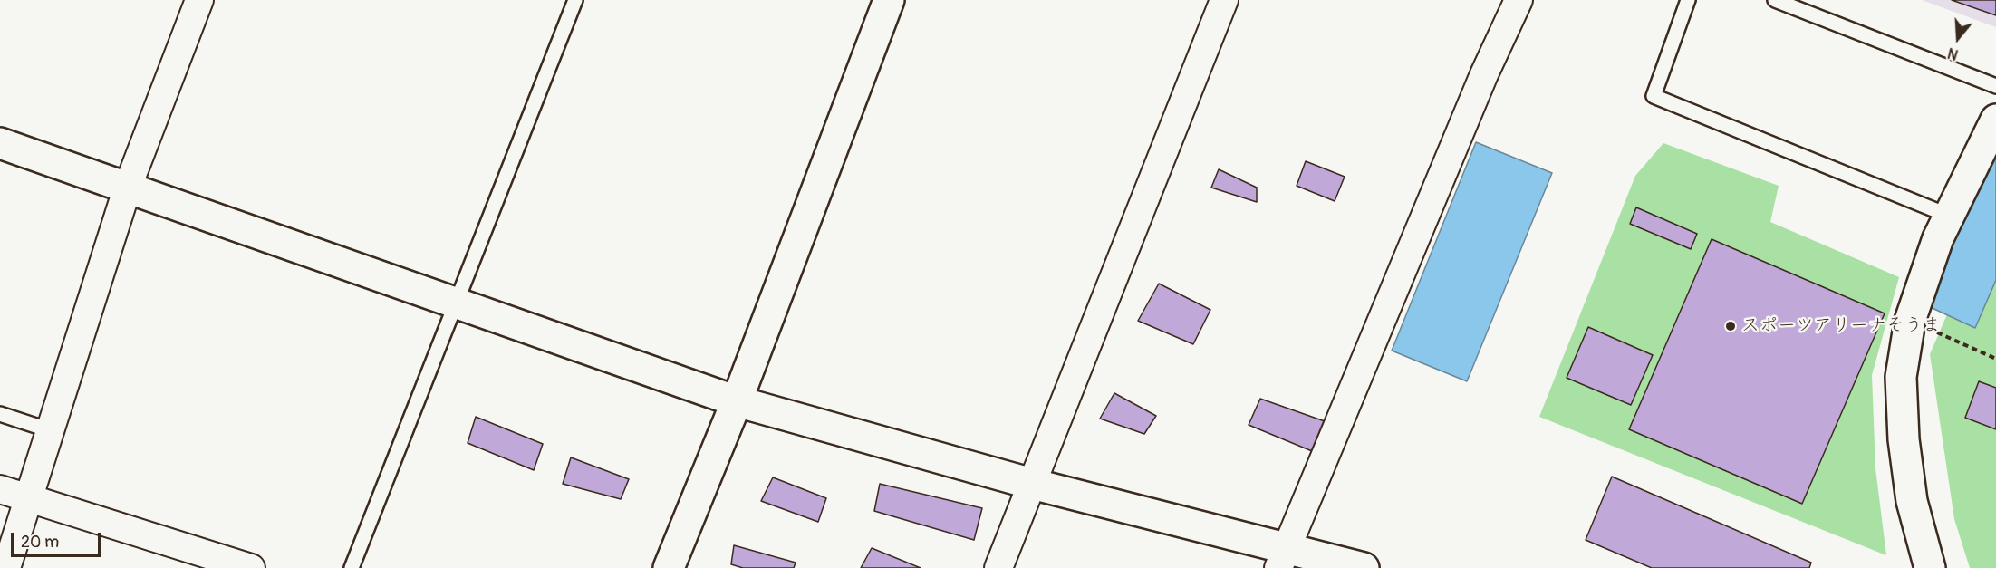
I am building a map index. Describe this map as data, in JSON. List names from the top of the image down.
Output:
{
  "places": ["スポーツアリーナそうま"],
  "scale_bar": "20 m",
  "north": "bottom"
}
